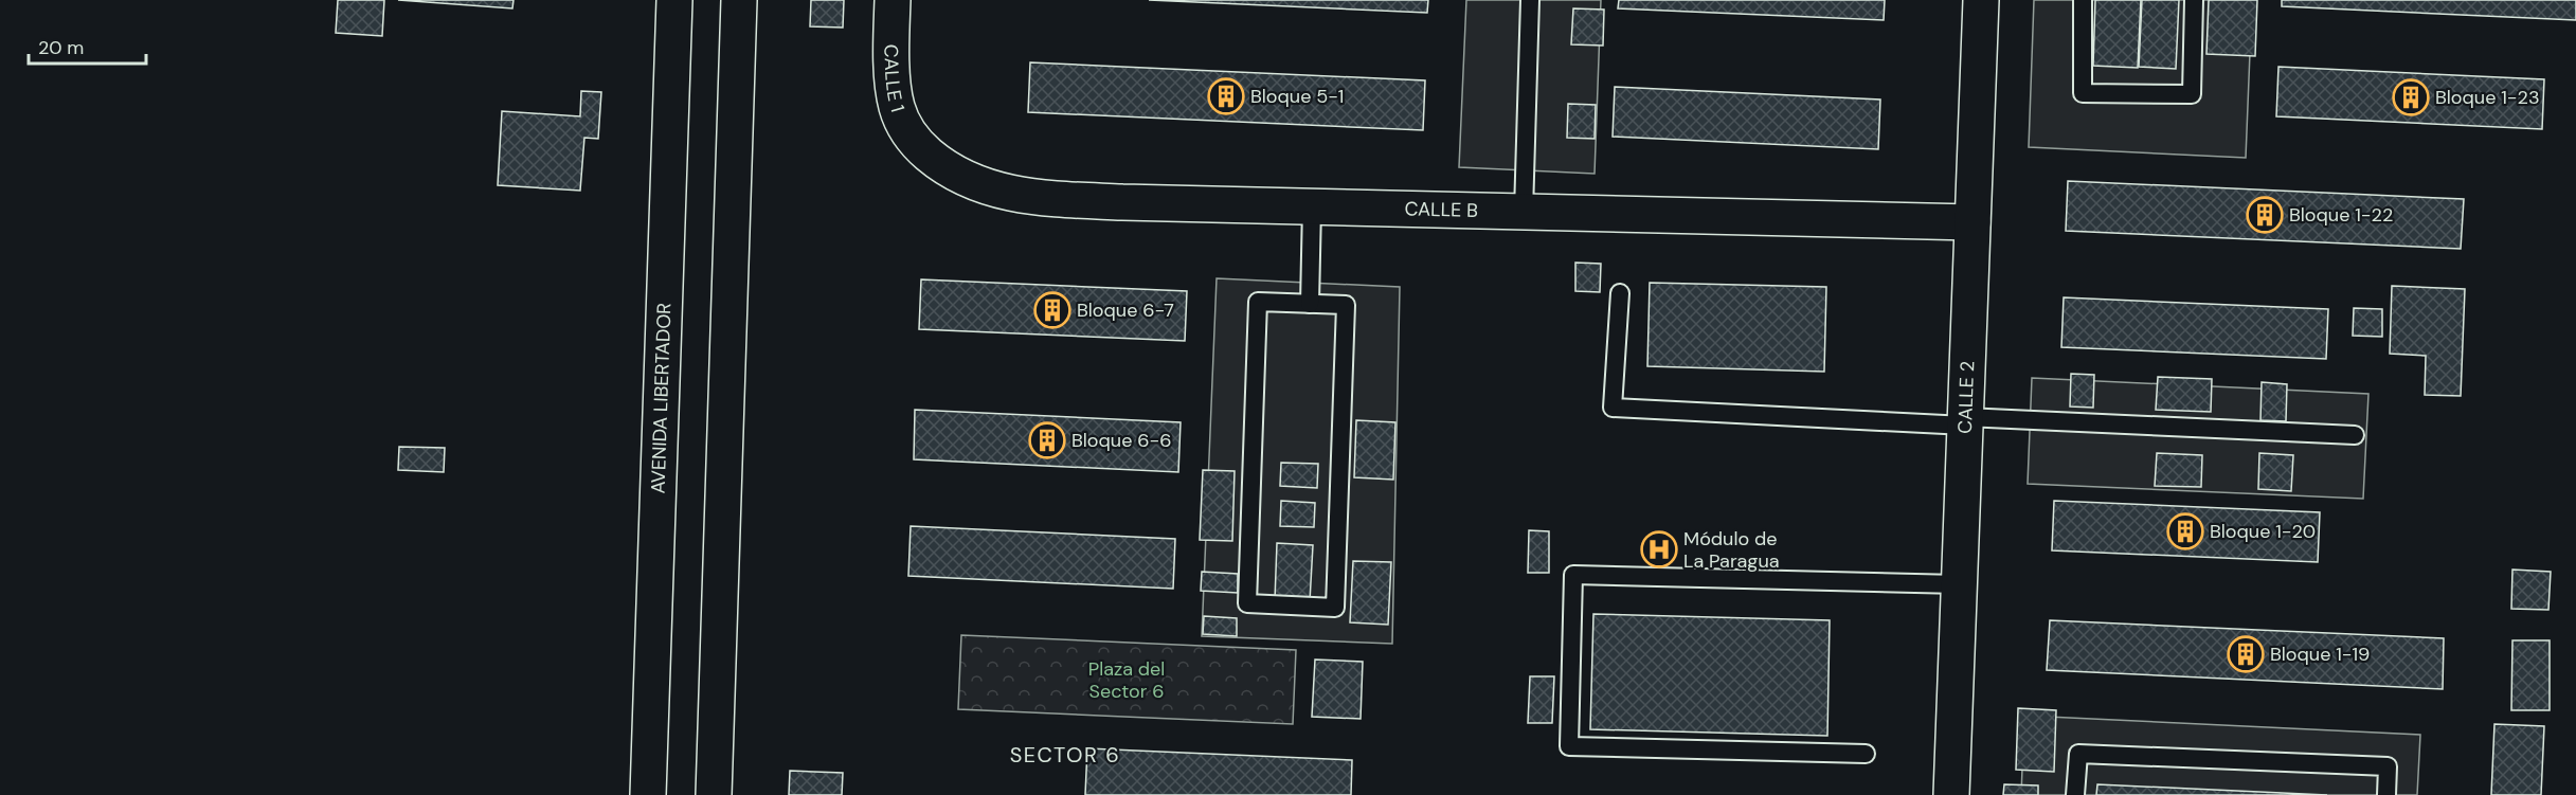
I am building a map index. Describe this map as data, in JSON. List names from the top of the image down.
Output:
{
  "streets": {
    "street": [
      "CALLE 1",
      "CALLE B",
      "AVENIDA LIBERTADOR",
      "CALLE 2"
    ]
  },
  "crossings": [
    ["CALLE 1", "CALLE B"],
    ["CALLE B", "CALLE 2"]
  ],
  "districts": ["SECTOR 6"],
  "parks": ["Plaza del Sector 6"],
  "places": {
    "building": [
      "Bloque 5-1",
      "Bloque 1-23",
      "Bloque 1-22",
      "Bloque 6-7",
      "Bloque 6-6",
      "Bloque 1-20",
      "Bloque 1-19"
    ],
    "hospital": ["Módulo de La Paragua"]
  },
  "scale_bar": "20 m"
}
